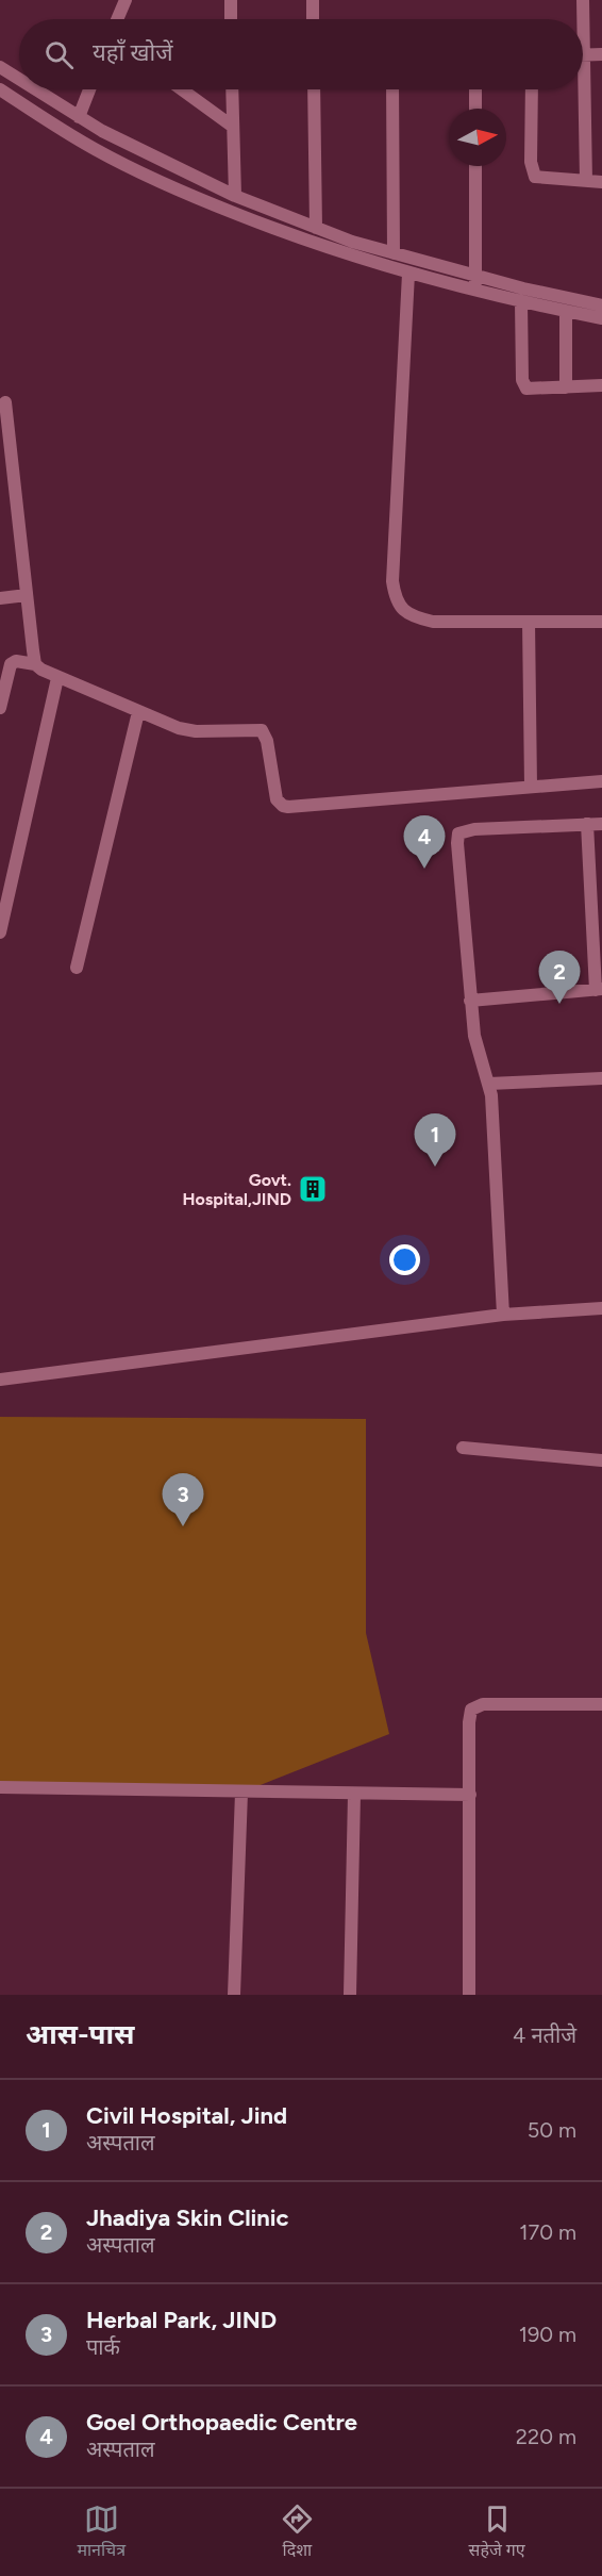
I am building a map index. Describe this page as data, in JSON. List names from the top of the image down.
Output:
{
  "places": {
    "building": ["Govt. Hospital,JIND"]
  },
  "north": "right",
  "page": {
    "search": "यहाँ खोजें",
    "pins": [
      "4",
      "2",
      "1",
      "3"
    ],
    "heading": ["आस-पास", "4 नतीजे"],
    "list": [
      {
        "mark": "1",
        "name": "Civil Hospital, Jind",
        "note": "अस्पताल",
        "value": "50 m"
      },
      {
        "mark": "2",
        "name": "Jhadiya Skin Clinic",
        "note": "अस्पताल",
        "value": "170 m"
      },
      {
        "mark": "3",
        "name": "Herbal Park, JIND",
        "note": "पार्क",
        "value": "190 m"
      },
      {
        "mark": "4",
        "name": "Goel Orthopaedic Centre",
        "note": "अस्पताल",
        "value": "220 m"
      }
    ],
    "nav": ["मानचित्र", "दिशा", "सहेजे गए"]
  }
}
